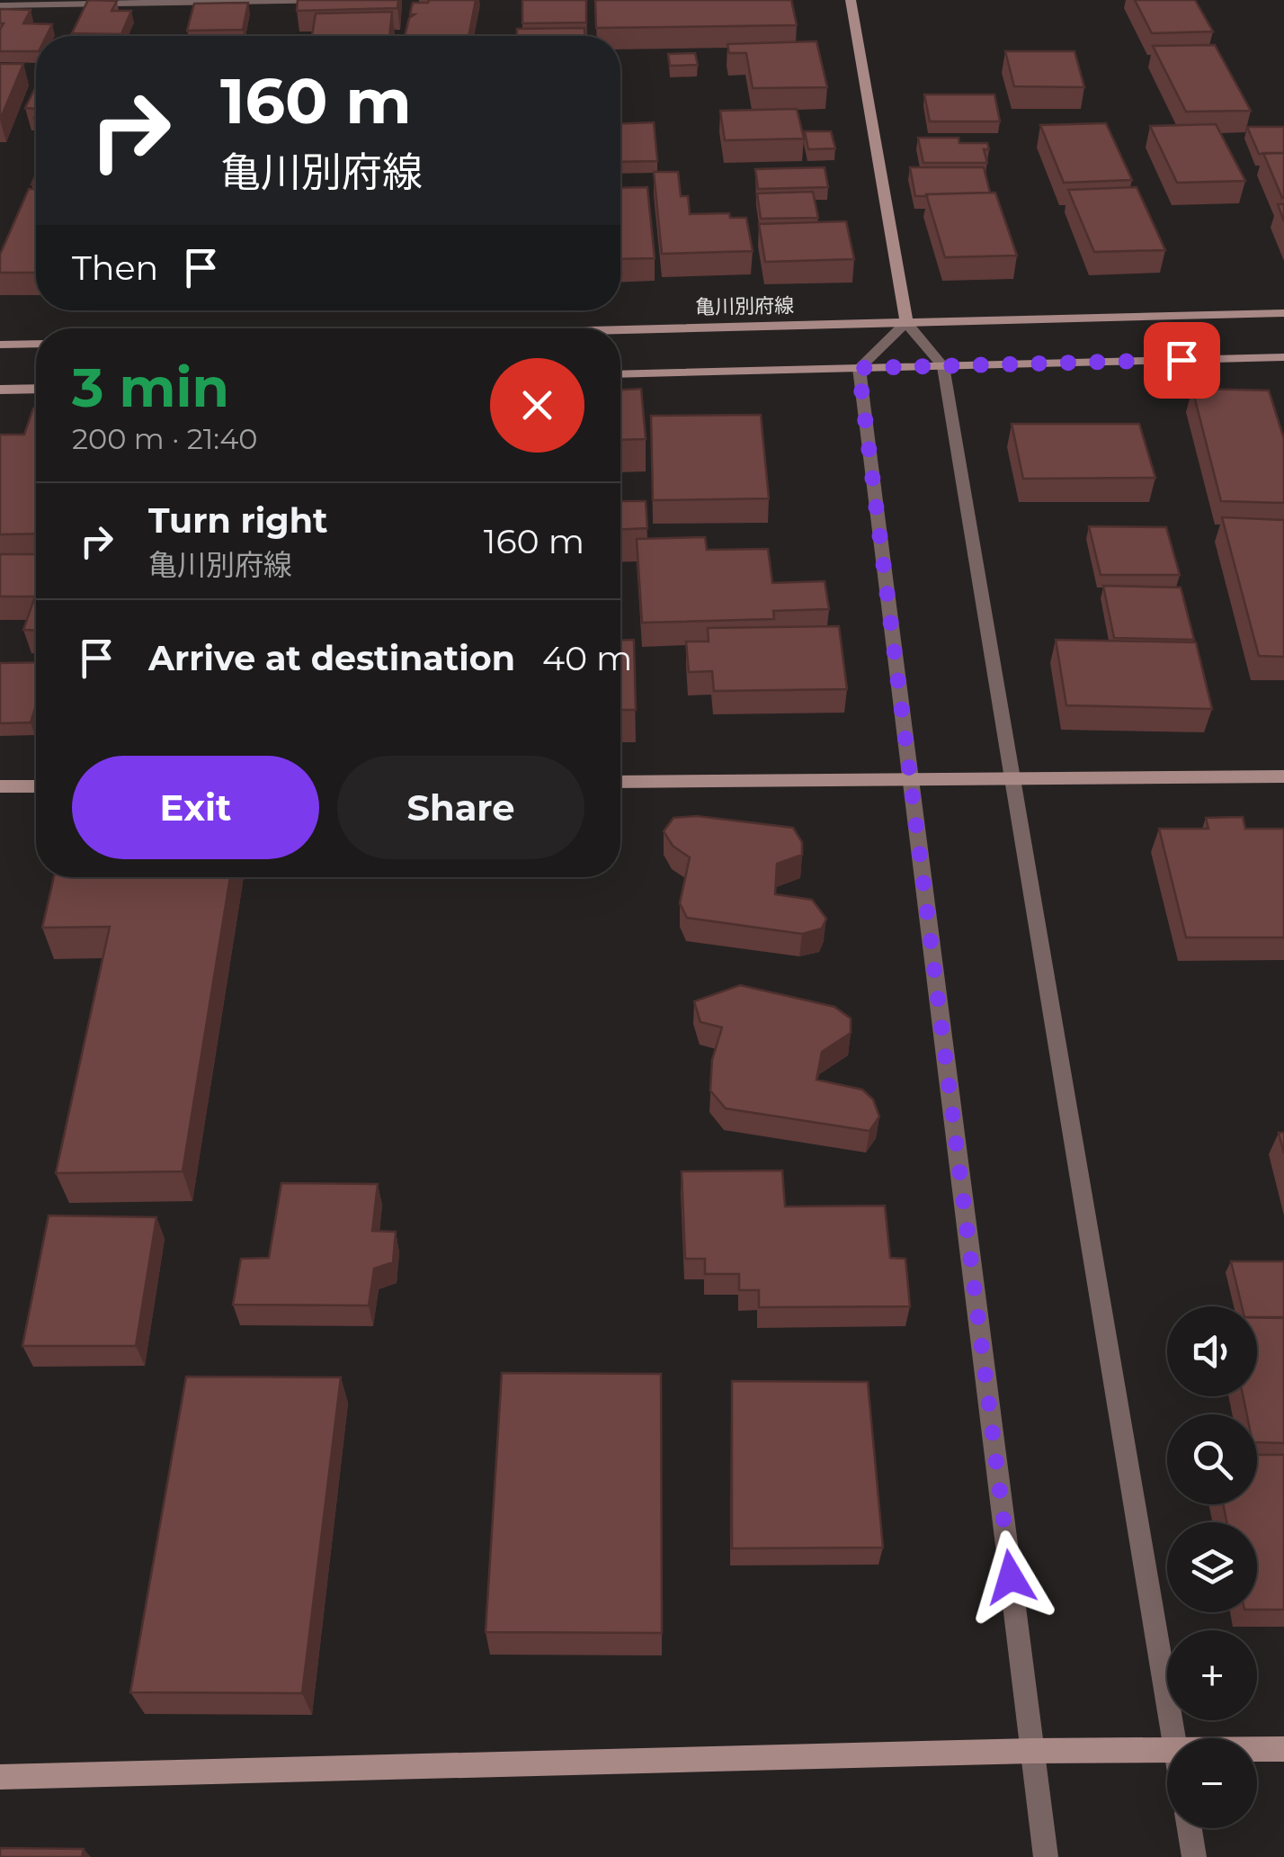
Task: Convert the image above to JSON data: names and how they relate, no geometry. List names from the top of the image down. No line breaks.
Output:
{"streets":{"street":["亀川別府線"]},"page":{"turn":["160 m","亀川別府線"],"then":"Then","heading":["3 min","200 m · 21:40"],"list":[{"name":"Turn right","note":"亀川別府線","value":"160 m"},{"name":"Arrive at destination","value":"40 m"}],"buttons":["Exit","Share"],"map_buttons":["+","−"]}}
